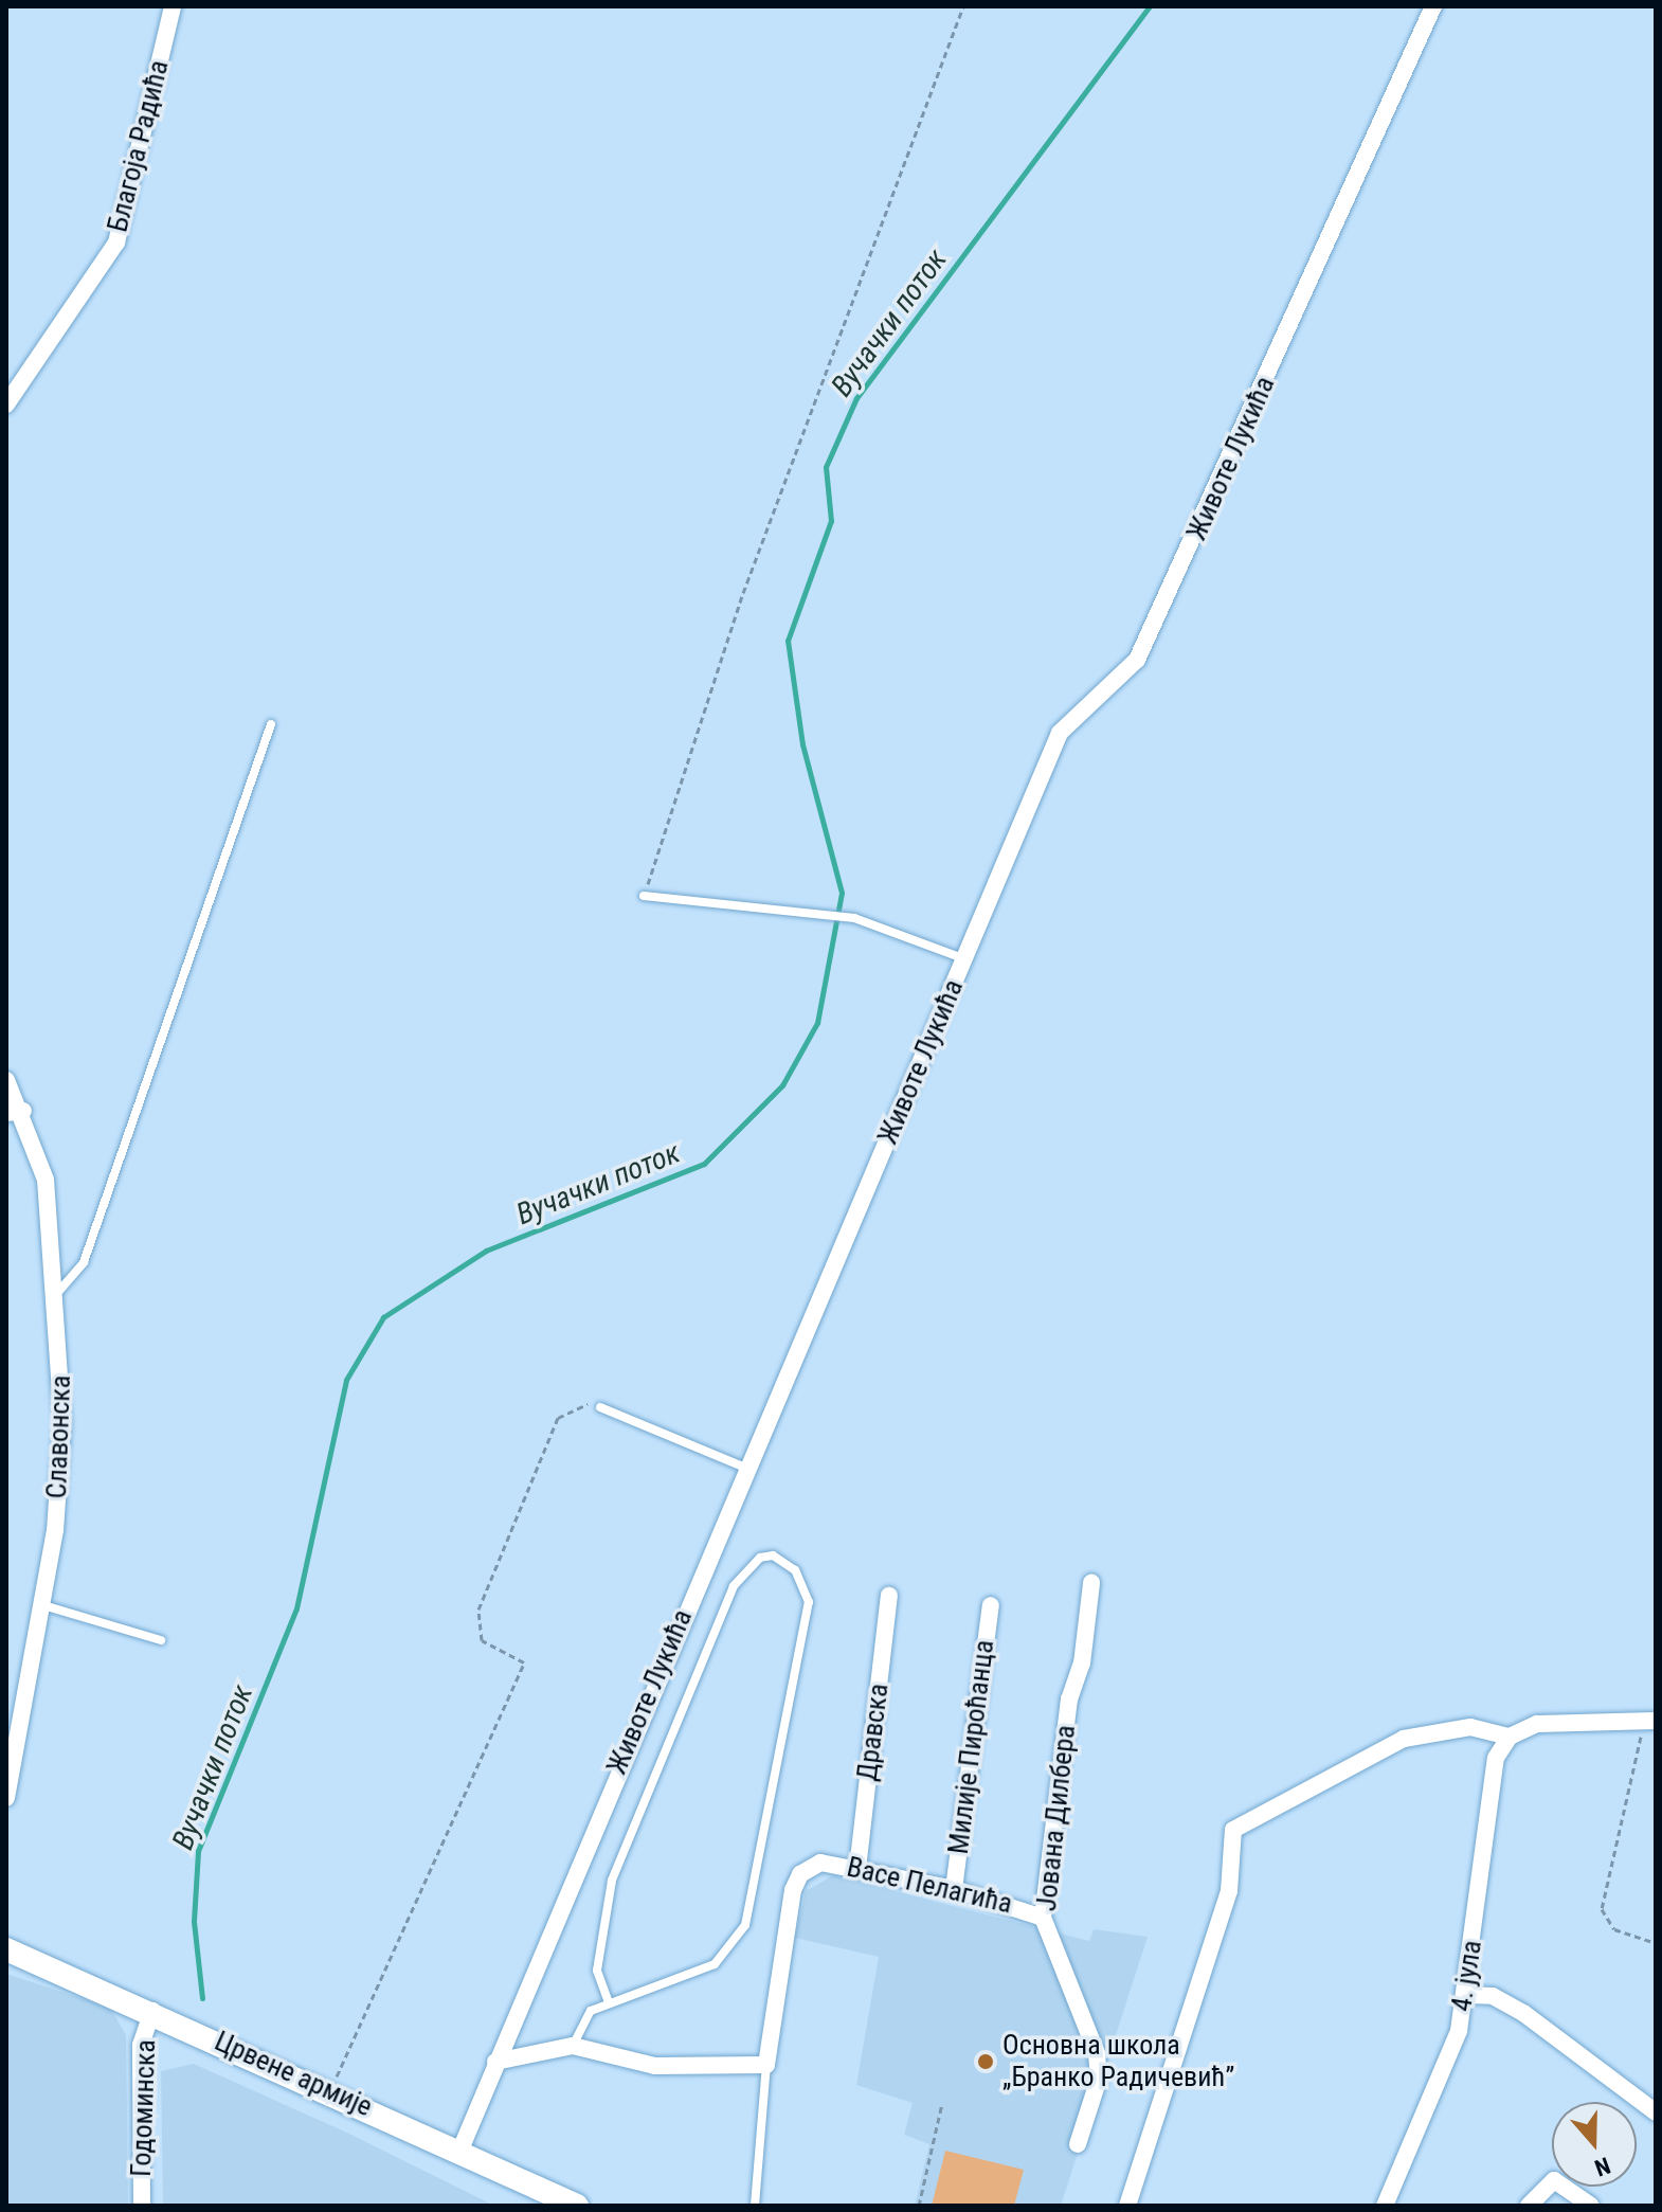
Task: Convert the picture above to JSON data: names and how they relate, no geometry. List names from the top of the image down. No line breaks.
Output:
{"streets":{"main road":["Црвене армије"],"street":["Благоја Радића","Животе Лукића","Славонска","Дравска","Милије Пироћанца","Јована Дилбера","Васе Пелагића","4. јула","Годоминска"]},"crossings":[["Животе Лукића","Црвене армије"],["Дравска","Васе Пелагића"],["Милије Пироћанца","Васе Пелагића"],["Јована Дилбера","Васе Пелагића"],["Црвене армије","Годоминска"]],"water":["Вучачки поток"],"places":["Основна школа „Бранко Радичевић”"],"north":"bottom"}
